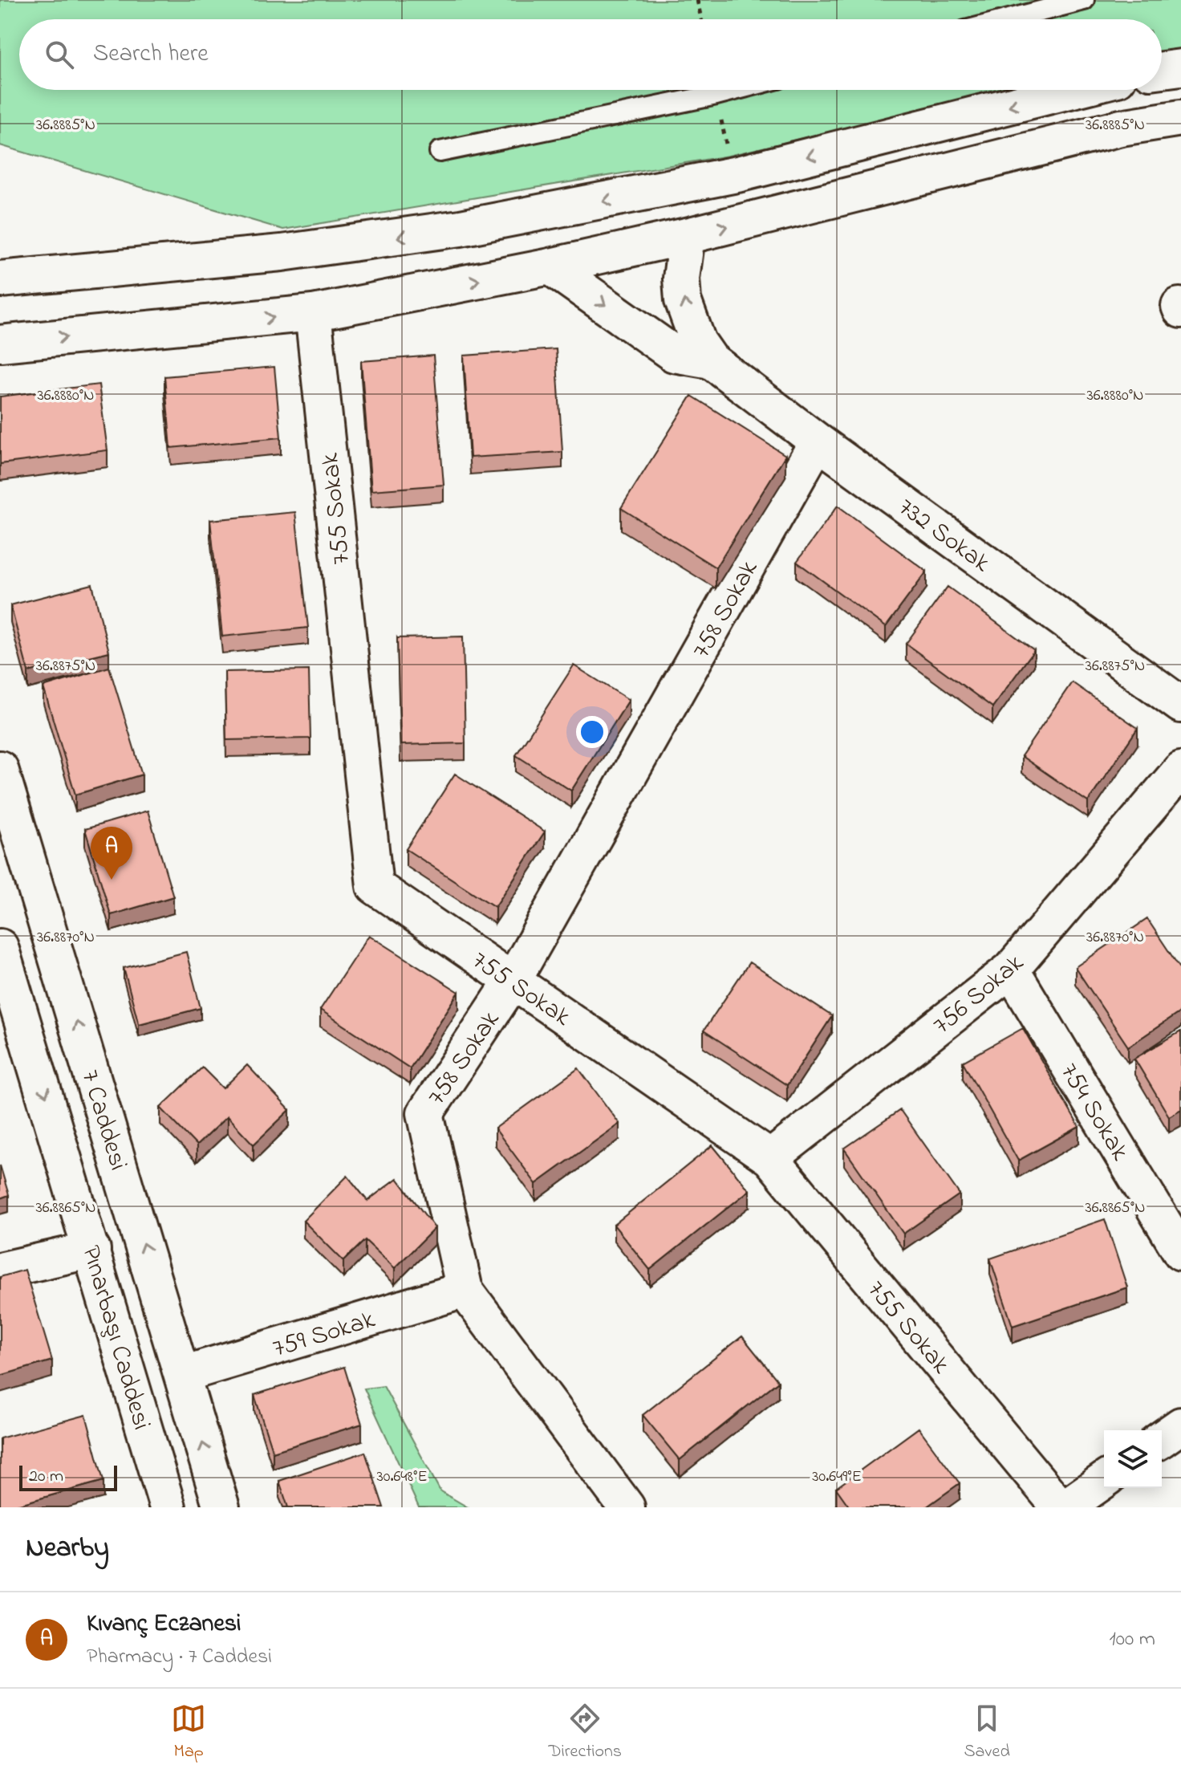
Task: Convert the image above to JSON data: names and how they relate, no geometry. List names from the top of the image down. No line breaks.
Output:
{"streets":{"street":["755 Sokak","732 Sokak","758 Sokak","756 Sokak","754 Sokak","7 Caddesi","759 Sokak","Pınarbaşı Caddesi"]},"crossings":[["755 Sokak","758 Sokak"],["755 Sokak","756 Sokak"],["732 Sokak","758 Sokak"],["758 Sokak","759 Sokak"],["756 Sokak","754 Sokak"],["7 Caddesi","759 Sokak"]],"one_way":["7 Caddesi","Pınarbaşı Caddesi"],"scale_bar":"20 m","page":{"search":"Search here","pins":"A","scale":"20 m","heading":"Nearby","list":[{"mark":"A","name":"Kıvanç Eczanesi","note":"Pharmacy · 7 Caddesi","value":"100 m"}],"nav":["Map","Directions","Saved"]},"coordinates":["36.8885°N","36.8880°N","36.8875°N","36.8870°N","36.8865°N","30.648°E","30.649°E"]}
